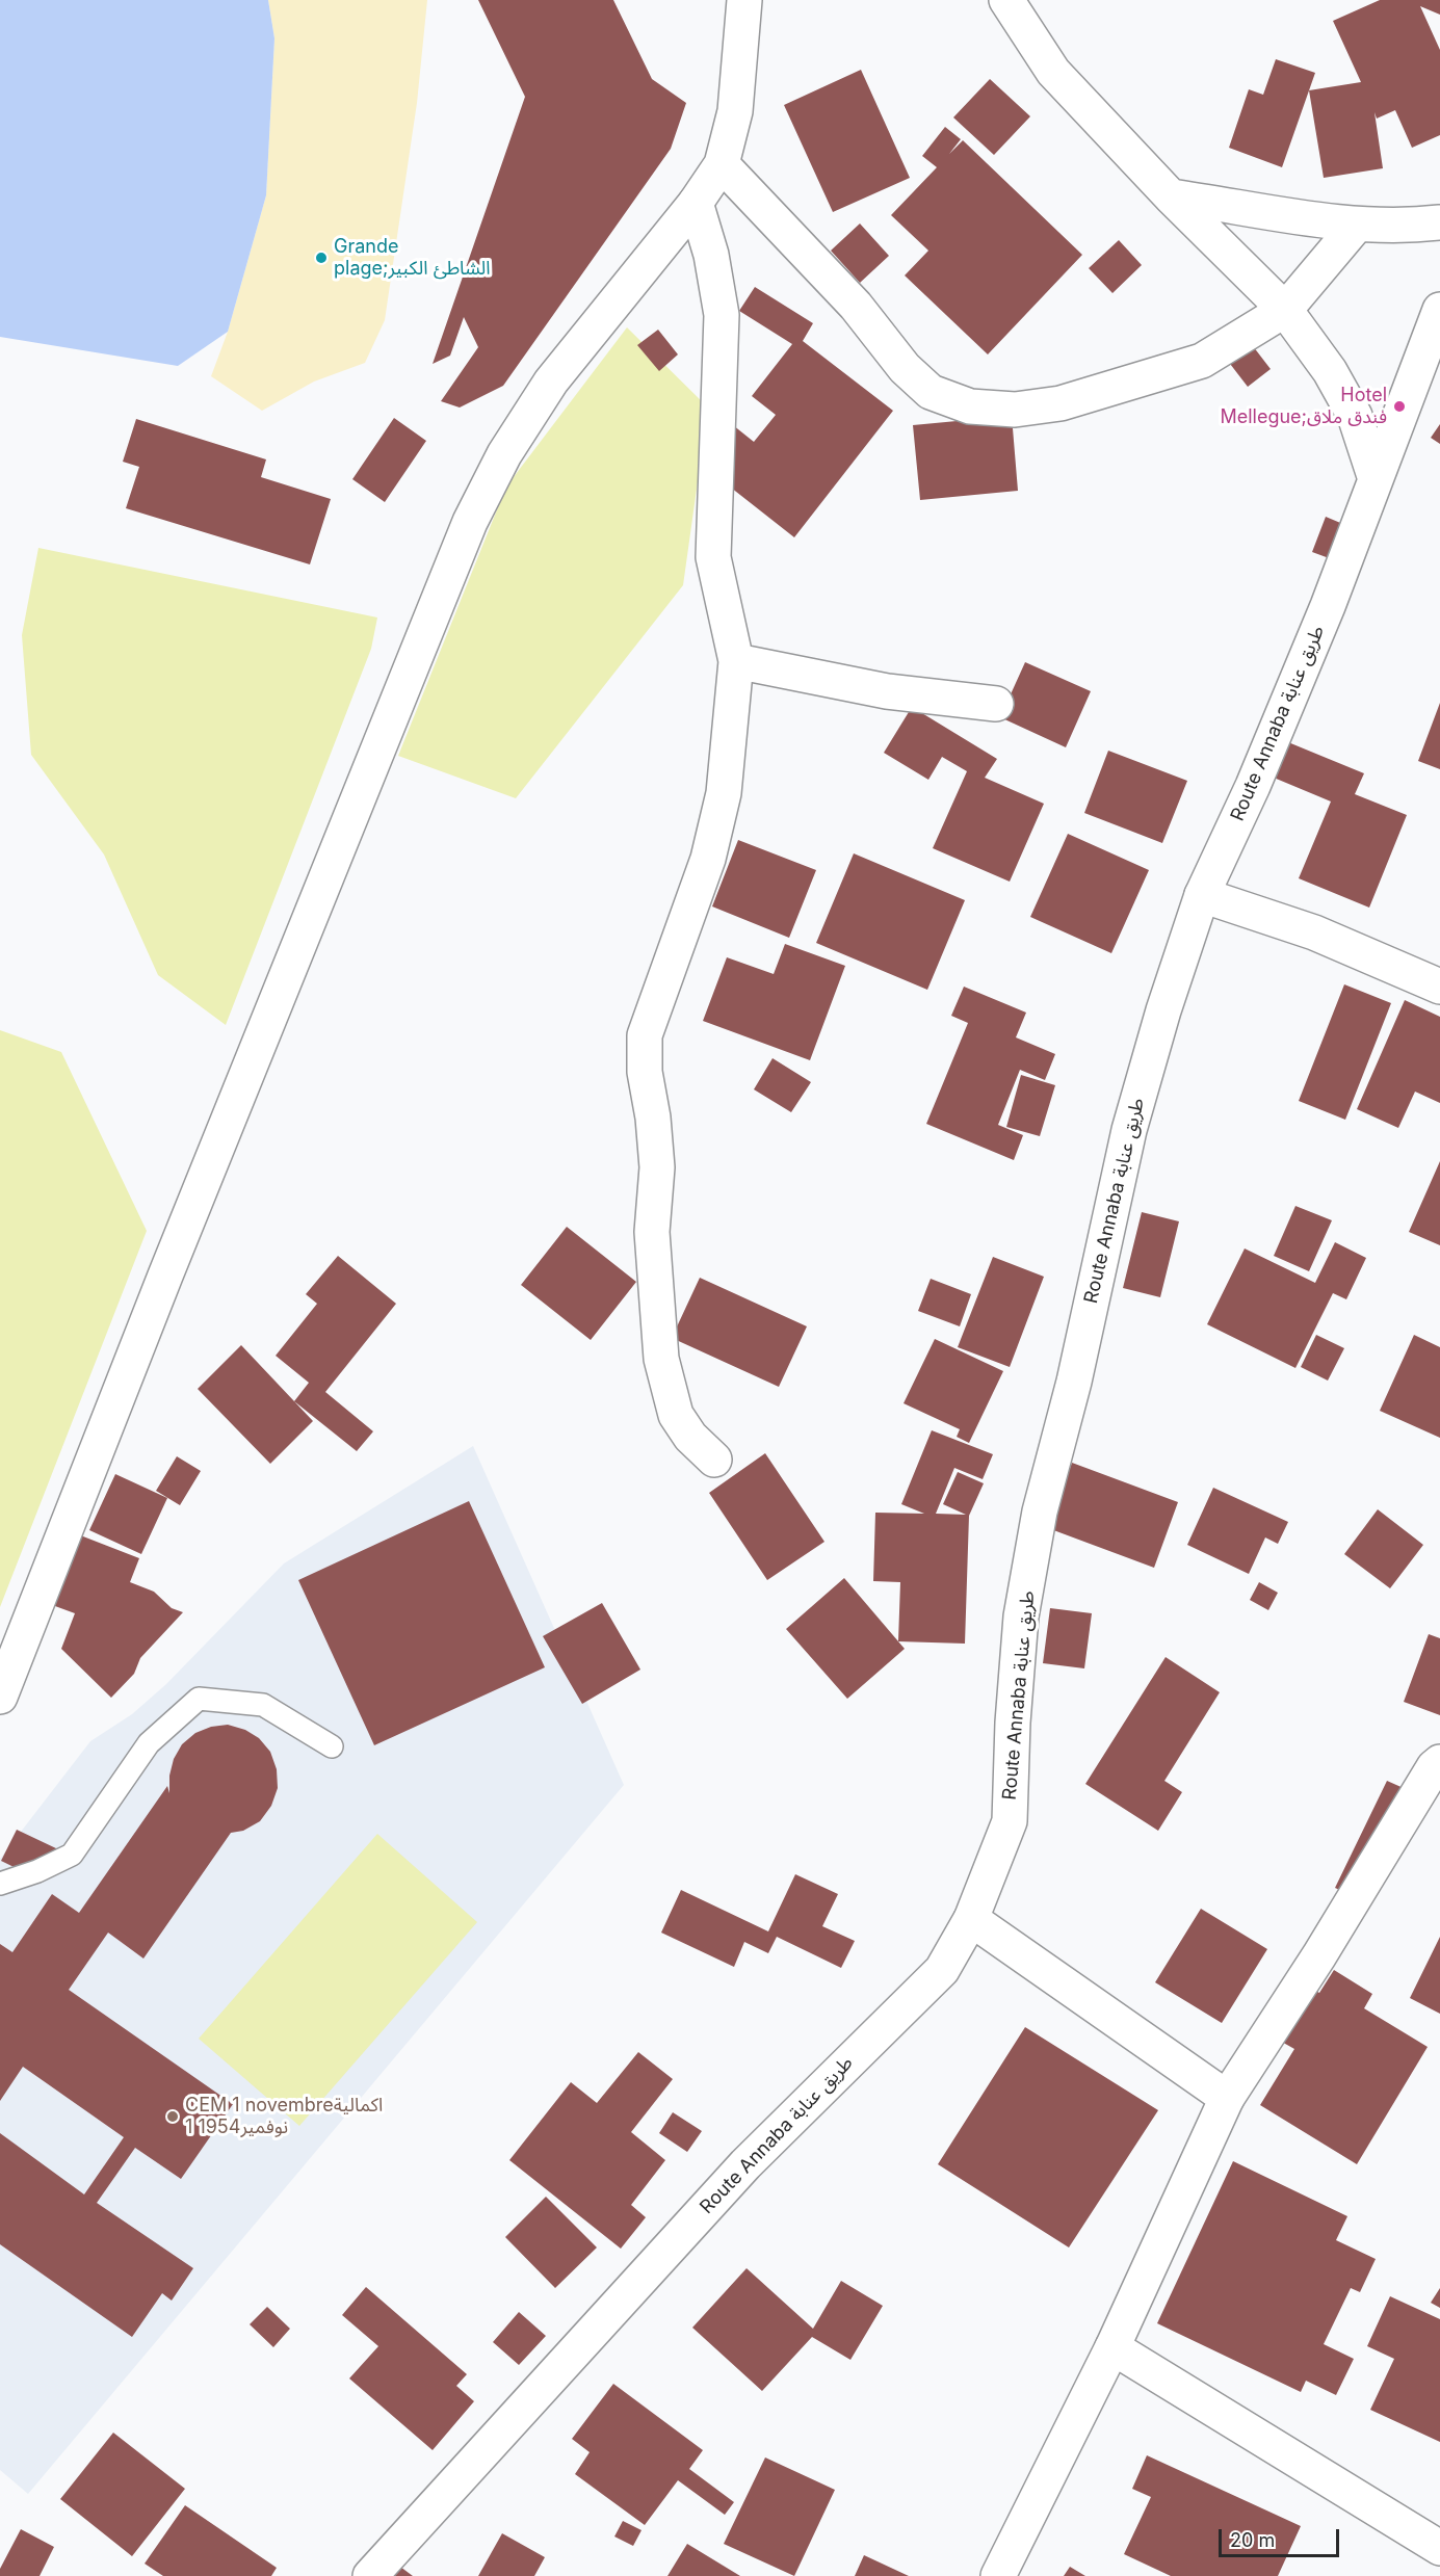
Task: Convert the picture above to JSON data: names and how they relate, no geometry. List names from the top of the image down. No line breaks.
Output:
{"streets":{"street":["Route Annaba طريق عنابة"]},"places":["Grande plage;الشاطئ الكبير","Hotel Mellegue;فندق ملاق","CEM 1 novembreاكمالية 1 نوفمير1954"],"scale_bar":"20 m"}
